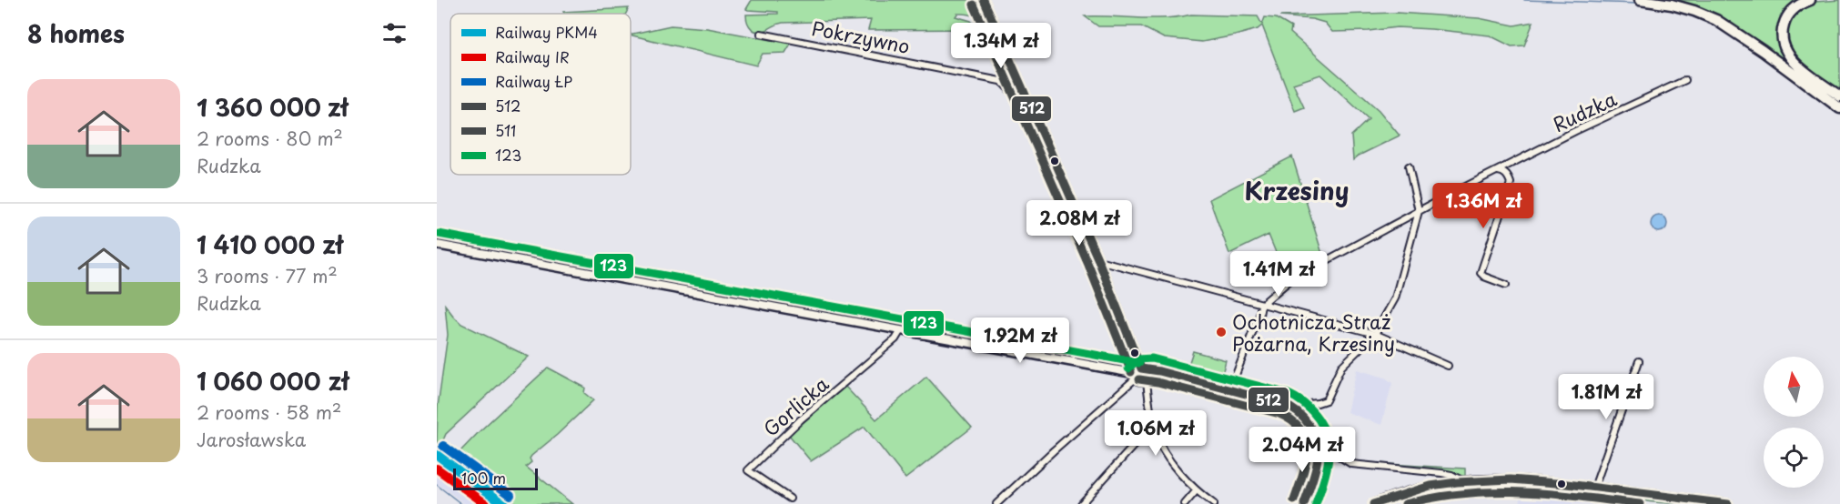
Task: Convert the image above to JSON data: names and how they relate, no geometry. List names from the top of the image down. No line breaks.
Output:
{"streets":{"street":["Pokrzywno","Rudzka","Gorlicka"]},"districts":["Krzesiny"],"places":["Ochotnicza Straż Pożarna, Krzesiny"],"lines":["transit line 512","transit line 511","transit line 123","rail line ŁP","rail line PKM4","rail line IR"],"legend":["Railway PKM4","Railway IR","Railway ŁP","512","511","123"],"scale_bar":"100 m","north":"top","page":{"heading":"8 homes","price":["1.34M zł","1.36M zł","2.08M zł","1.41M zł","1.92M zł","1.81M zł","1.06M zł","2.04M zł"],"list":[{"name":"1 360 000 zł","note":"2 rooms · 80 m² · Rudzka"},{"name":"1 410 000 zł","note":"3 rooms · 77 m² · Rudzka"},{"name":"1 060 000 zł","note":"2 rooms · 58 m² · Jarosławska"}],"scale":"100 m"}}
